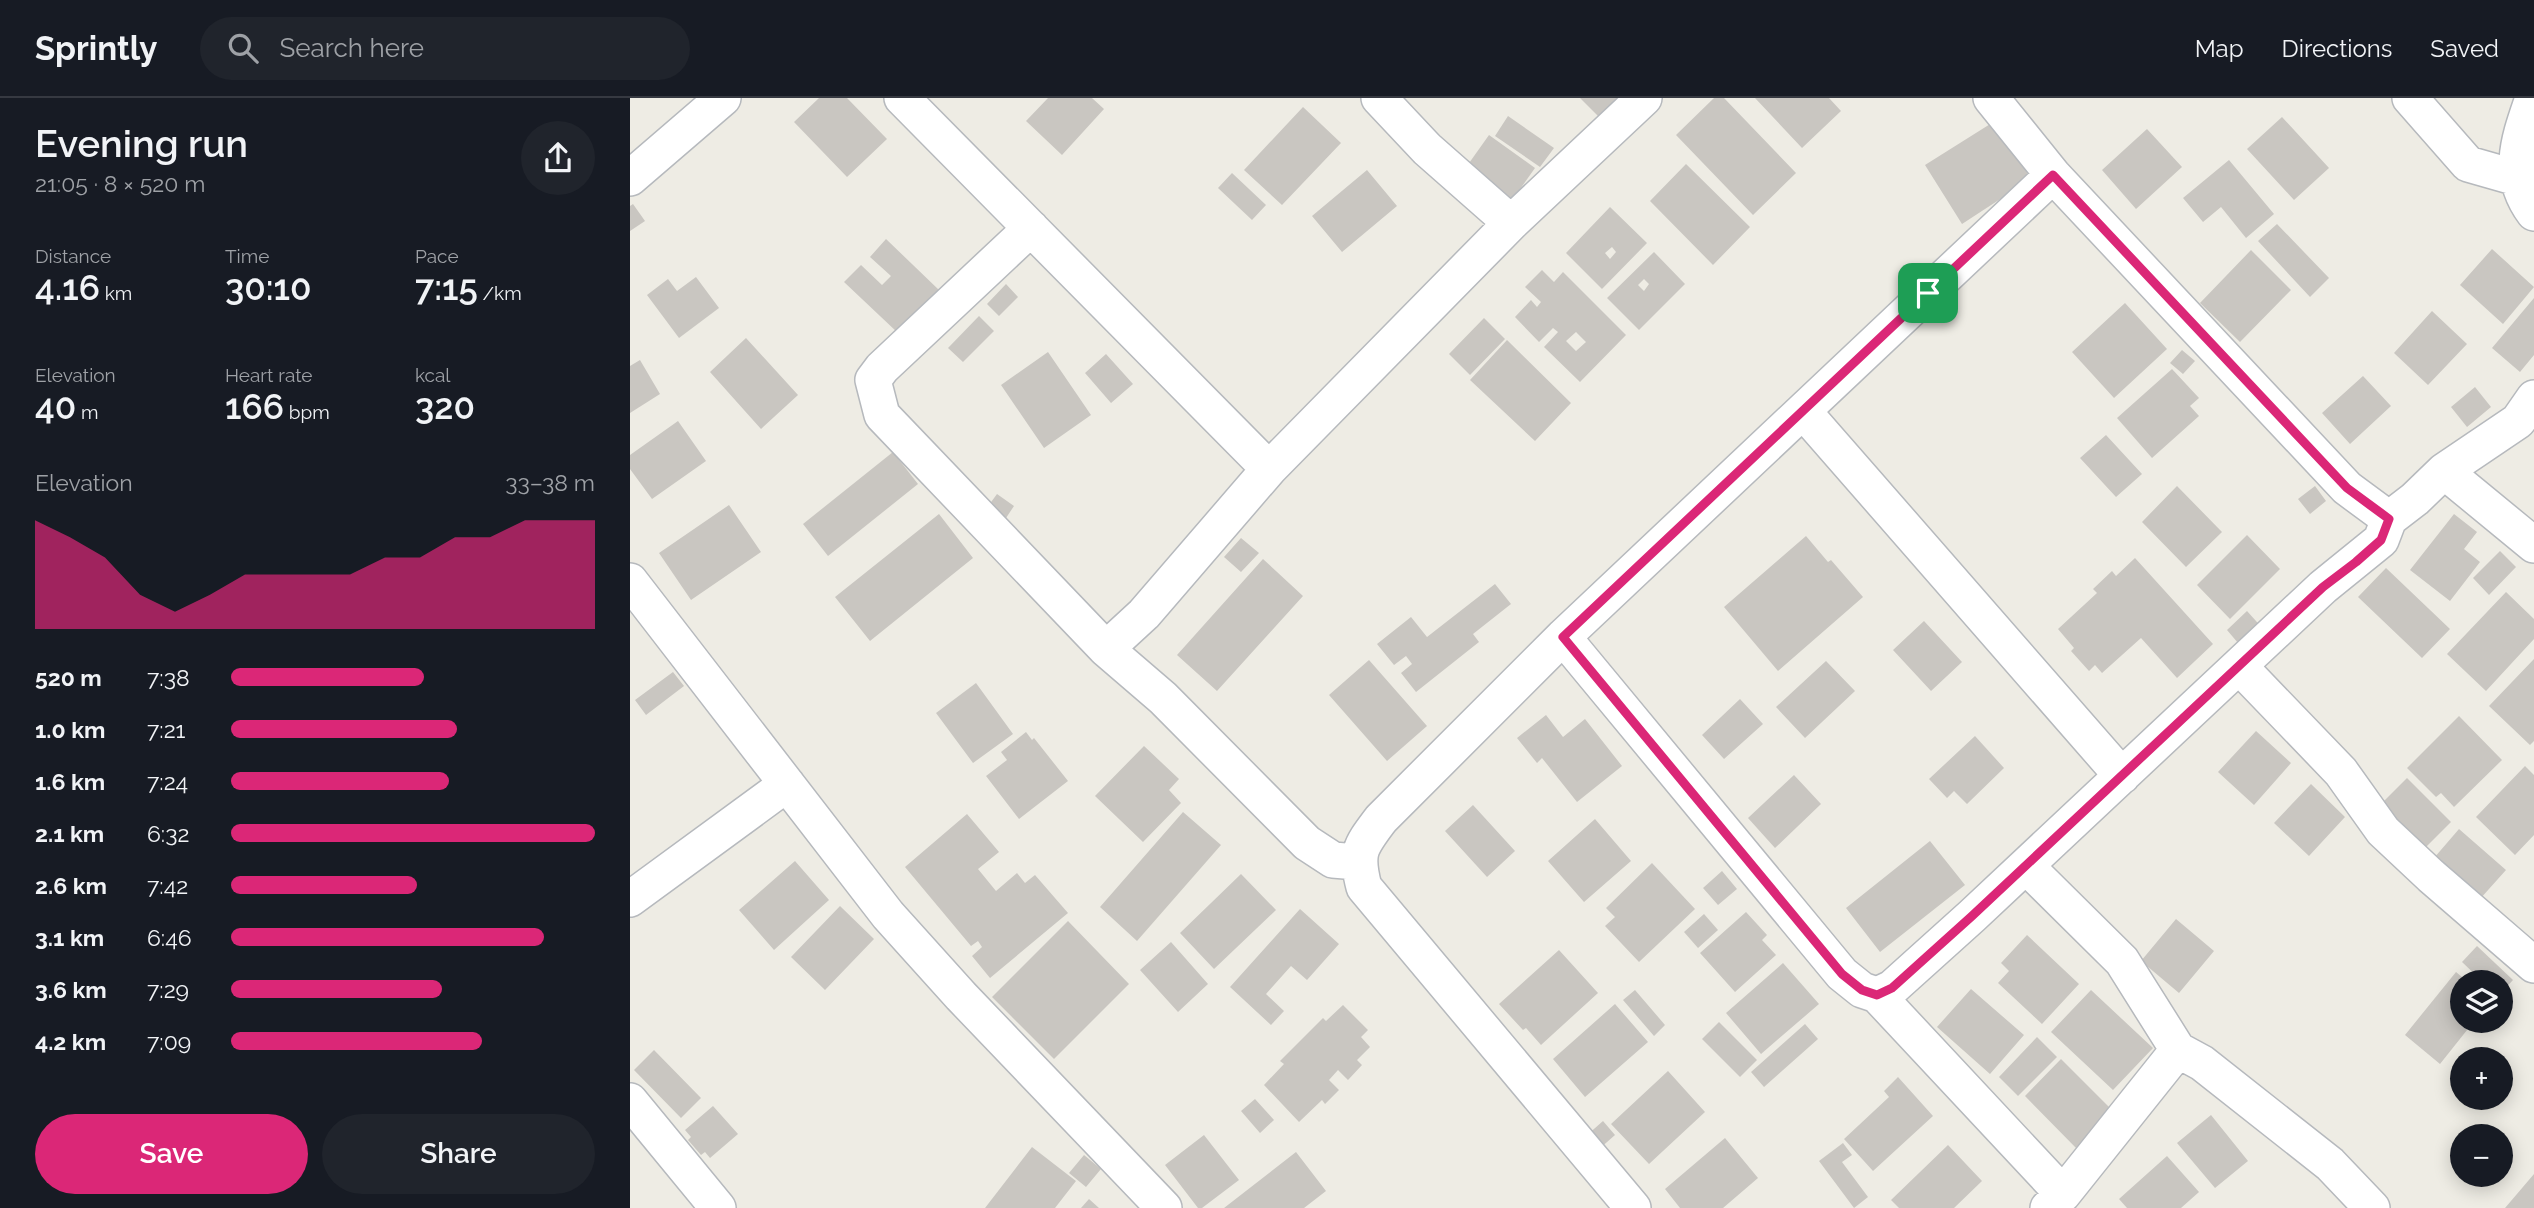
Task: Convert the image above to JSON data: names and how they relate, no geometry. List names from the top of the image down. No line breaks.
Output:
{"page":{"header":"Sprintly","search":"Search here","nav":["Map","Directions","Saved"],"heading":["Evening run","21:05 · 8 × 520 m"],"stats":[["Distance","4.16 km"],["Time","30:10"],["Pace","7:15 /km"],["Elevation","40 m"],["Heart rate","166 bpm"],["kcal","320"]],"chart":["Elevation","33–38 m"],"list":[{"name":"520 m","note":"7:38"},{"name":"1.0 km","note":"7:21"},{"name":"1.6 km","note":"7:24"},{"name":"2.1 km","note":"6:32"},{"name":"2.6 km","note":"7:42"},{"name":"3.1 km","note":"6:46"},{"name":"3.6 km","note":"7:29"},{"name":"4.2 km","note":"7:09"}],"map_buttons":["+","−"],"buttons":["Save","Share"]}}
